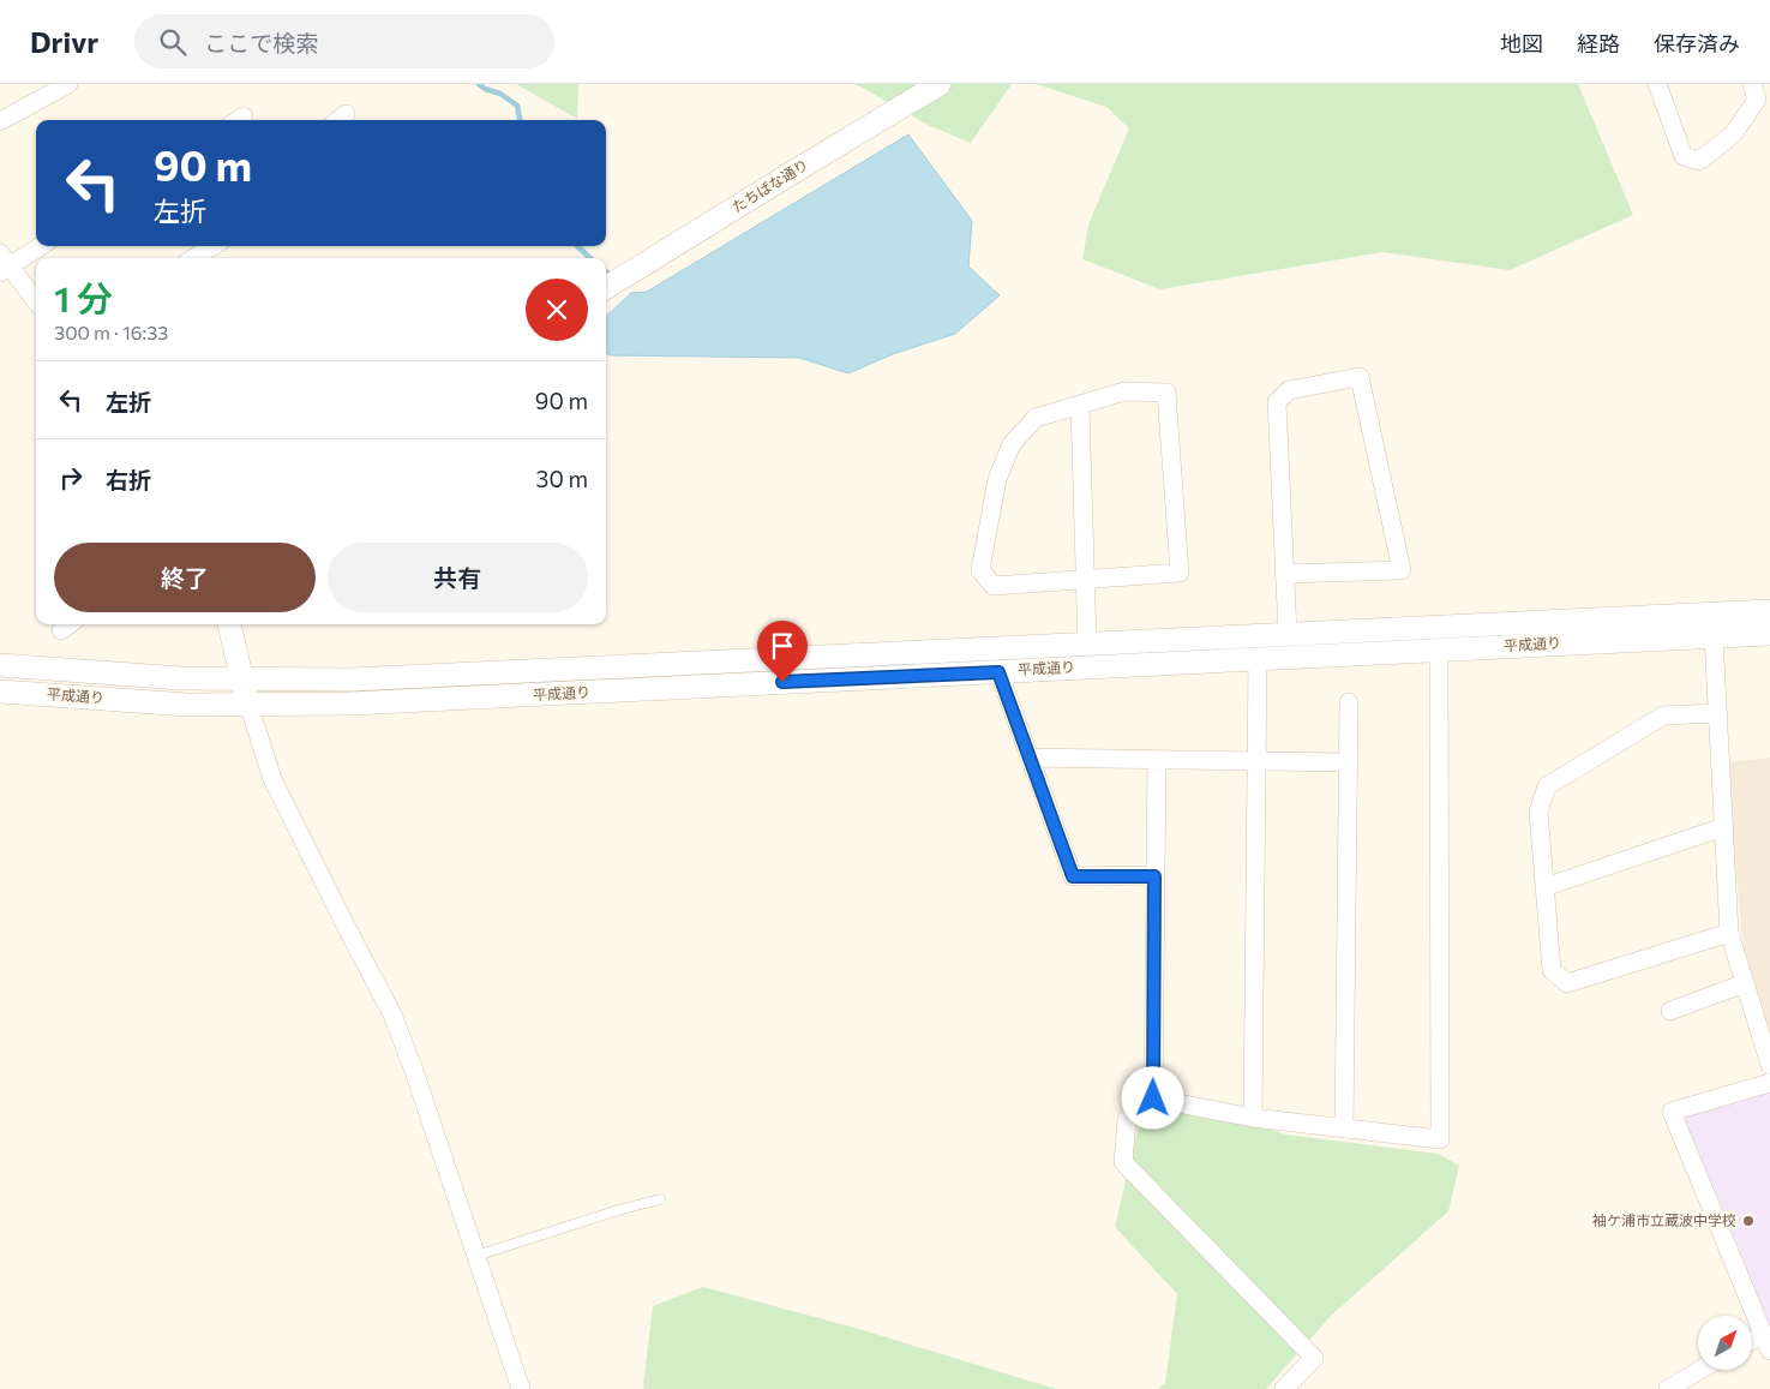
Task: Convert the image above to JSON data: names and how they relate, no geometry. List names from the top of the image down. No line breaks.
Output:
{"streets":{"street":["たちばな通り","平成通り"]},"places":["袖ケ浦市立蔵波中学校"],"north":"top right","page":{"header":"Drivr","search":"ここで検索","nav":["地図","経路","保存済み"],"turn":["90 m","左折"],"heading":["1 分","300 m · 16:33"],"list":[{"name":"左折","value":"90 m"},{"name":"右折","value":"30 m"}],"buttons":["終了","共有"]}}
